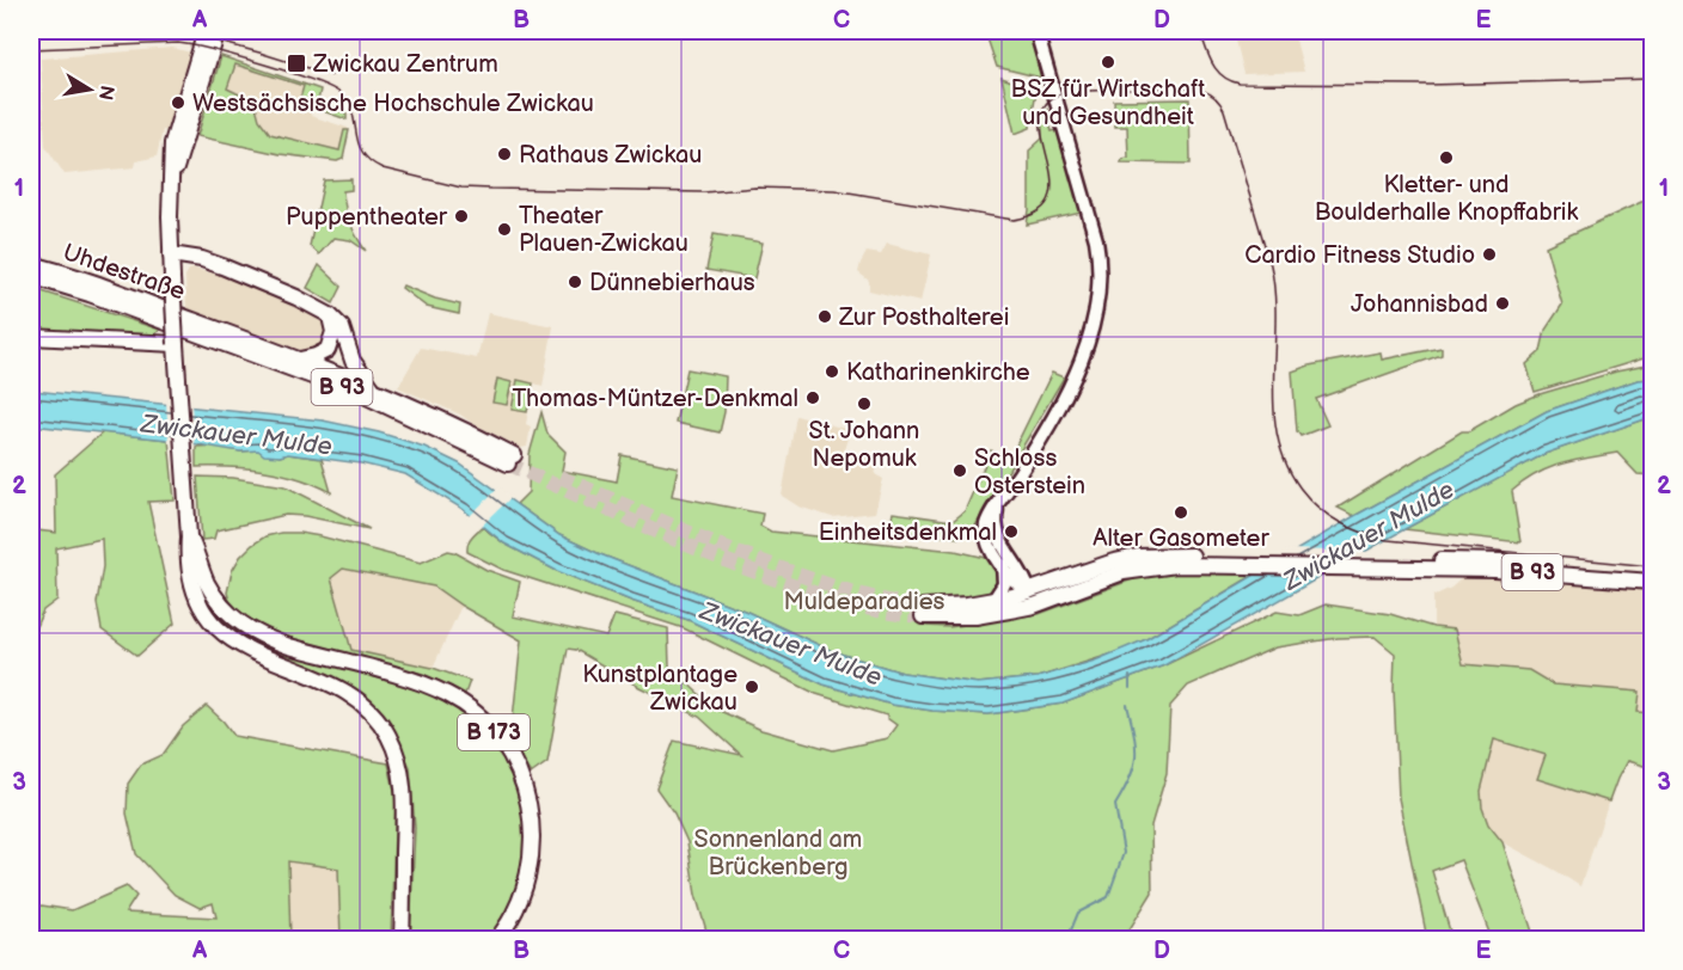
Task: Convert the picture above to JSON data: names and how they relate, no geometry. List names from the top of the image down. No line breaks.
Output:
{"streets":{"main road":["Uhdestraße","B 93","B 173"]},"crossings":[["Uhdestraße","B 93"]],"water":["Zwickauer Mulde"],"parks":["Muldeparadies","Sonnenland am Brückenberg"],"places":{"other":["BSZ für Wirtschaft und Gesundheit","Westsächsische Hochschule Zwickau","Rathaus Zwickau","Kletter- und Boulderhalle Knopffabrik","Puppentheater","Theater Plauen-Zwickau","Cardio Fitness Studio","Dünnebierhaus","Johannisbad","Zur Posthalterei","Katharinenkirche","Thomas-Müntzer-Denkmal","St. Johann Nepomuk","Schloss Osterstein","Alter Gasometer","Einheitsdenkmal","Kunstplantage Zwickau"],"transit":["Zwickau Zentrum"]},"north":"right","grid":{"columns":["A","B","C","D","E"],"rows":["1","2","3"]}}
